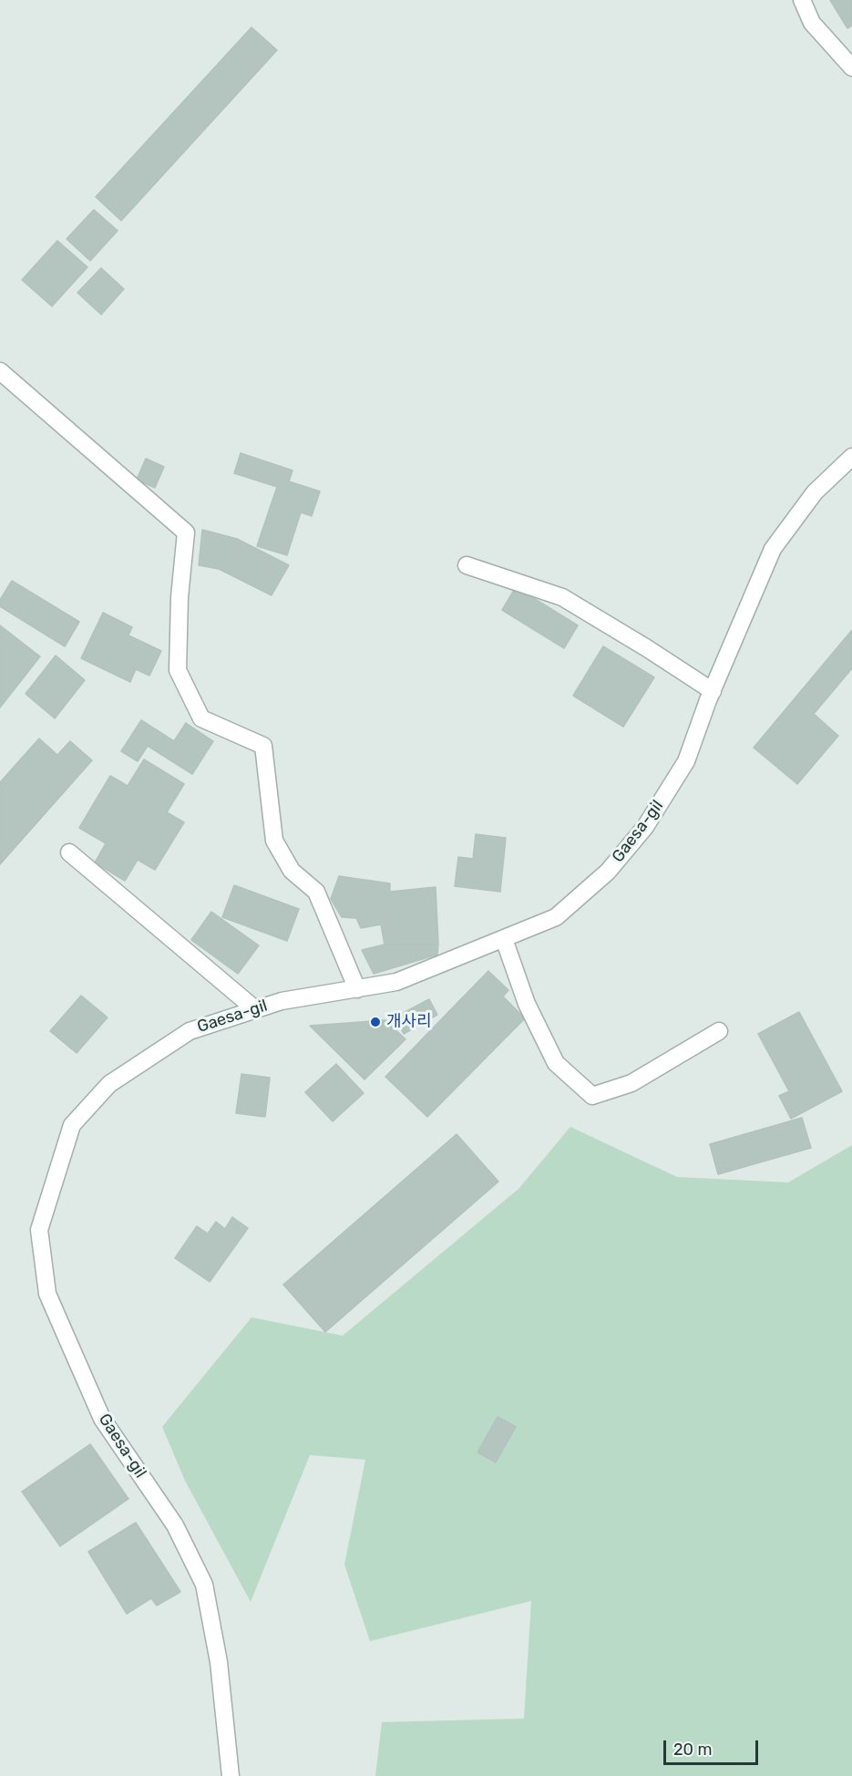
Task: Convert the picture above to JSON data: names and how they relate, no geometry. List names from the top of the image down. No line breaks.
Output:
{"streets":{"street":["Gaesa-gil"]},"places":["개사리"],"scale_bar":"20 m"}
